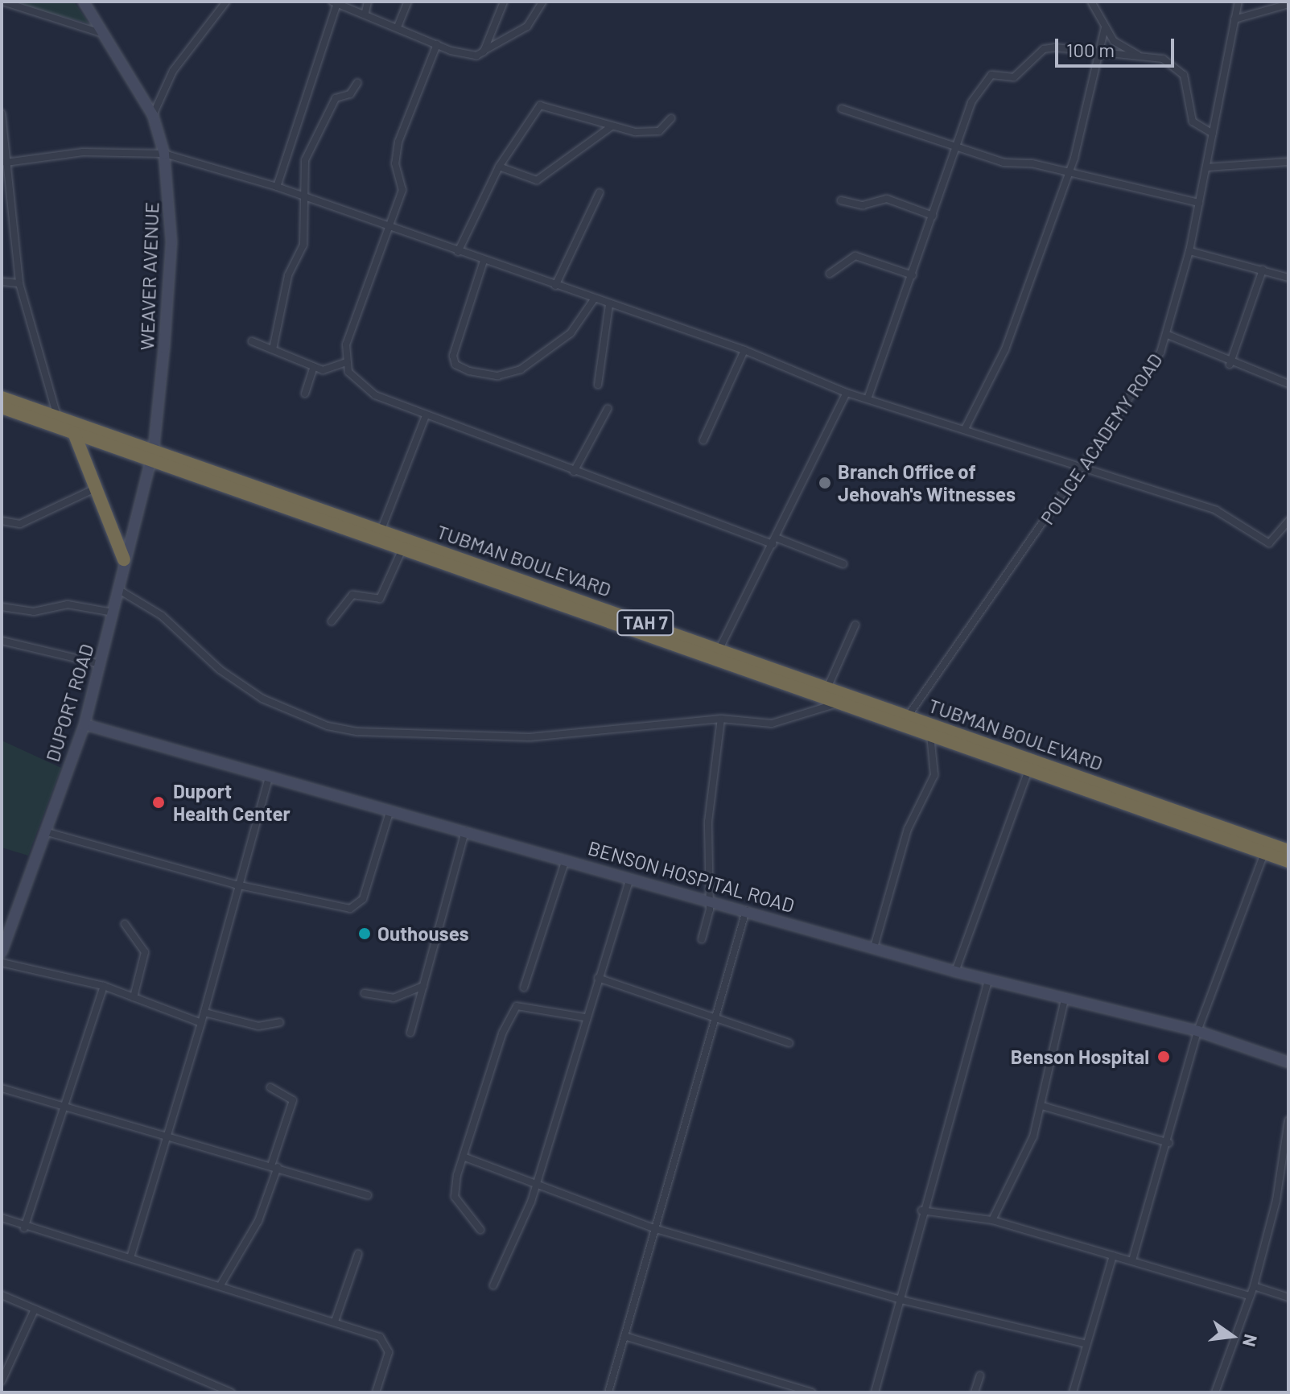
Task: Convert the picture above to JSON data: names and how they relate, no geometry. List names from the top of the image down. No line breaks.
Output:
{"streets":{"highway":["TUBMAN BOULEVARD","TAH 7"],"street":["WEAVER AVENUE","POLICE ACADEMY ROAD","DUPORT ROAD","BENSON HOSPITAL ROAD"]},"crossings":[["WEAVER AVENUE","TUBMAN BOULEVARD"],["WEAVER AVENUE","DUPORT ROAD"],["POLICE ACADEMY ROAD","TUBMAN BOULEVARD"],["TUBMAN BOULEVARD","DUPORT ROAD"],["DUPORT ROAD","BENSON HOSPITAL ROAD"]],"places":["Branch Office of Jehovah's Witnesses","Duport Health Center","Outhouses","Benson Hospital"],"scale_bar":"100 m","north":"right"}
